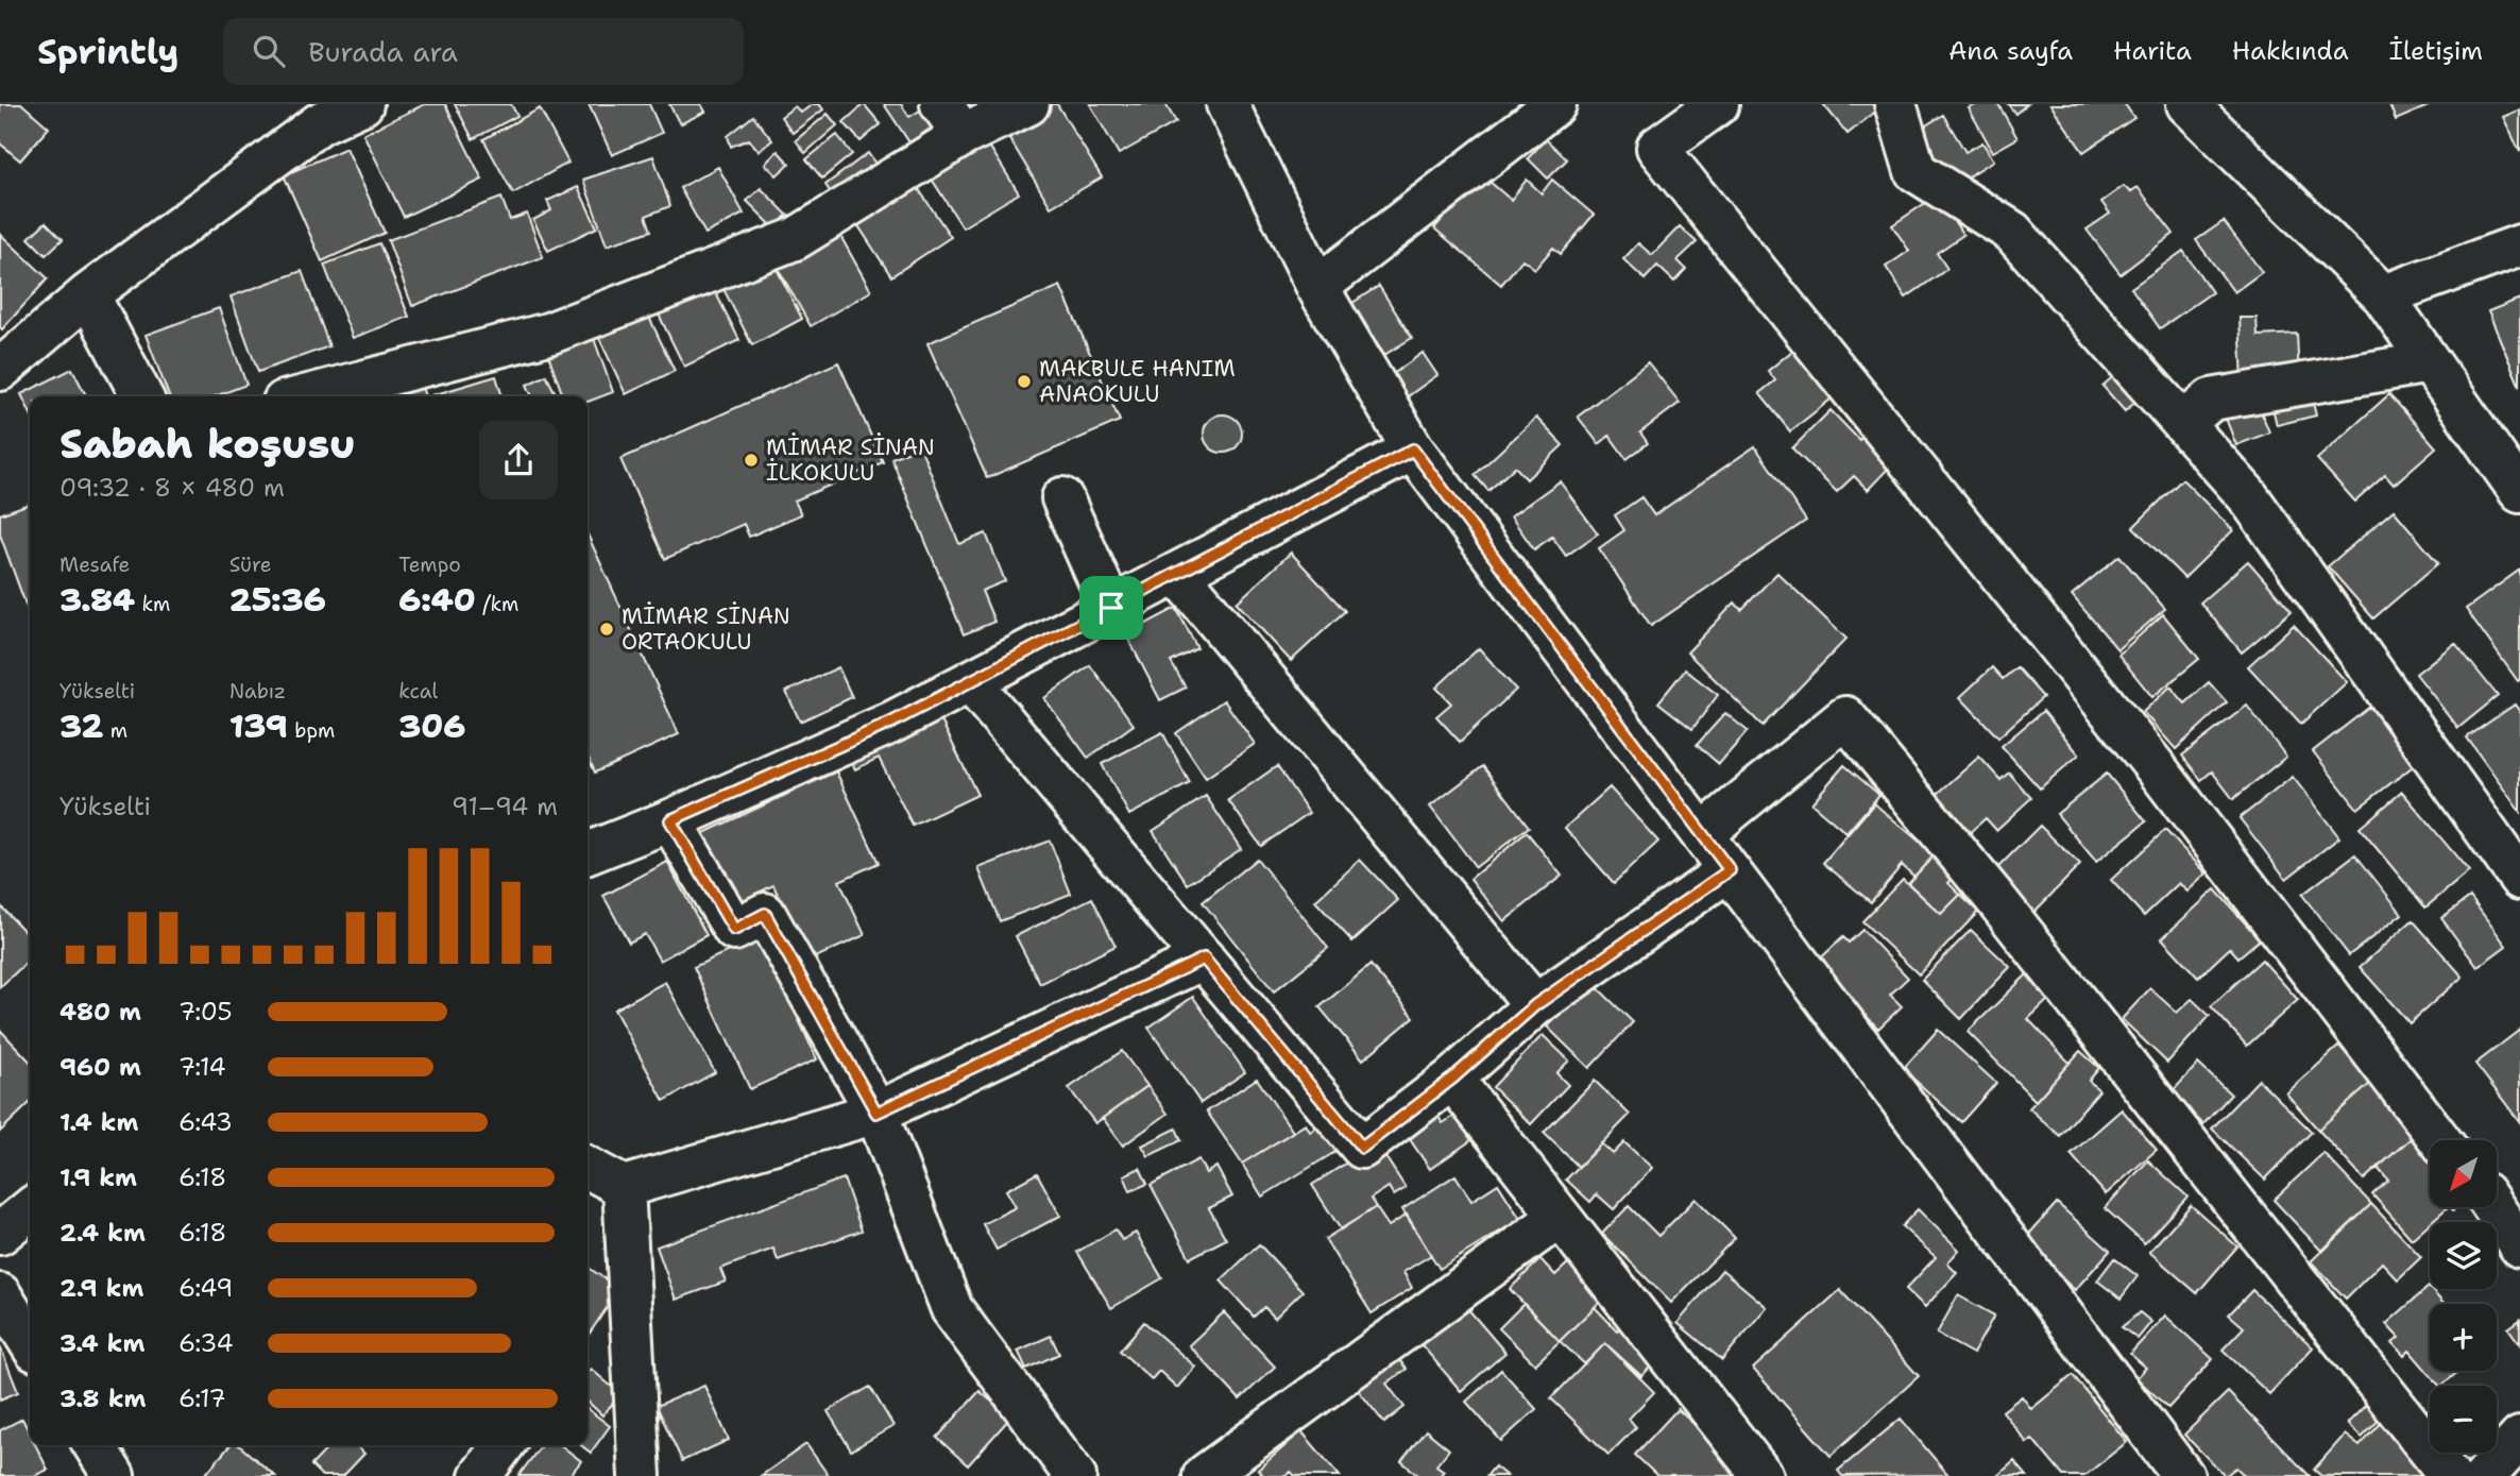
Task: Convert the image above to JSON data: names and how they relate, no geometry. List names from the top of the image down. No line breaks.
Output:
{"places":["MAKBULE HANIM ANAOKULU","MİMAR SİNAN İLKOKULU","MİMAR SİNAN ORTAOKULU"],"north":"bottom left","page":{"header":"Sprintly","search":"Burada ara","nav":["Ana sayfa","Harita","Hakkında","İletişim"],"heading":["Sabah koşusu","09:32 · 8 × 480 m"],"stats":[["Mesafe","3.84 km"],["Süre","25:36"],["Tempo","6:40 /km"],["Yükselti","32 m"],["Nabız","139 bpm"],["kcal","306"]],"chart":["Yükselti","91–94 m"],"list":[{"name":"480 m","note":"7:05"},{"name":"960 m","note":"7:14"},{"name":"1.4 km","note":"6:43"},{"name":"1.9 km","note":"6:18"},{"name":"2.4 km","note":"6:18"},{"name":"2.9 km","note":"6:49"},{"name":"3.4 km","note":"6:34"},{"name":"3.8 km","note":"6:17"}],"map_buttons":["+","−"]}}
